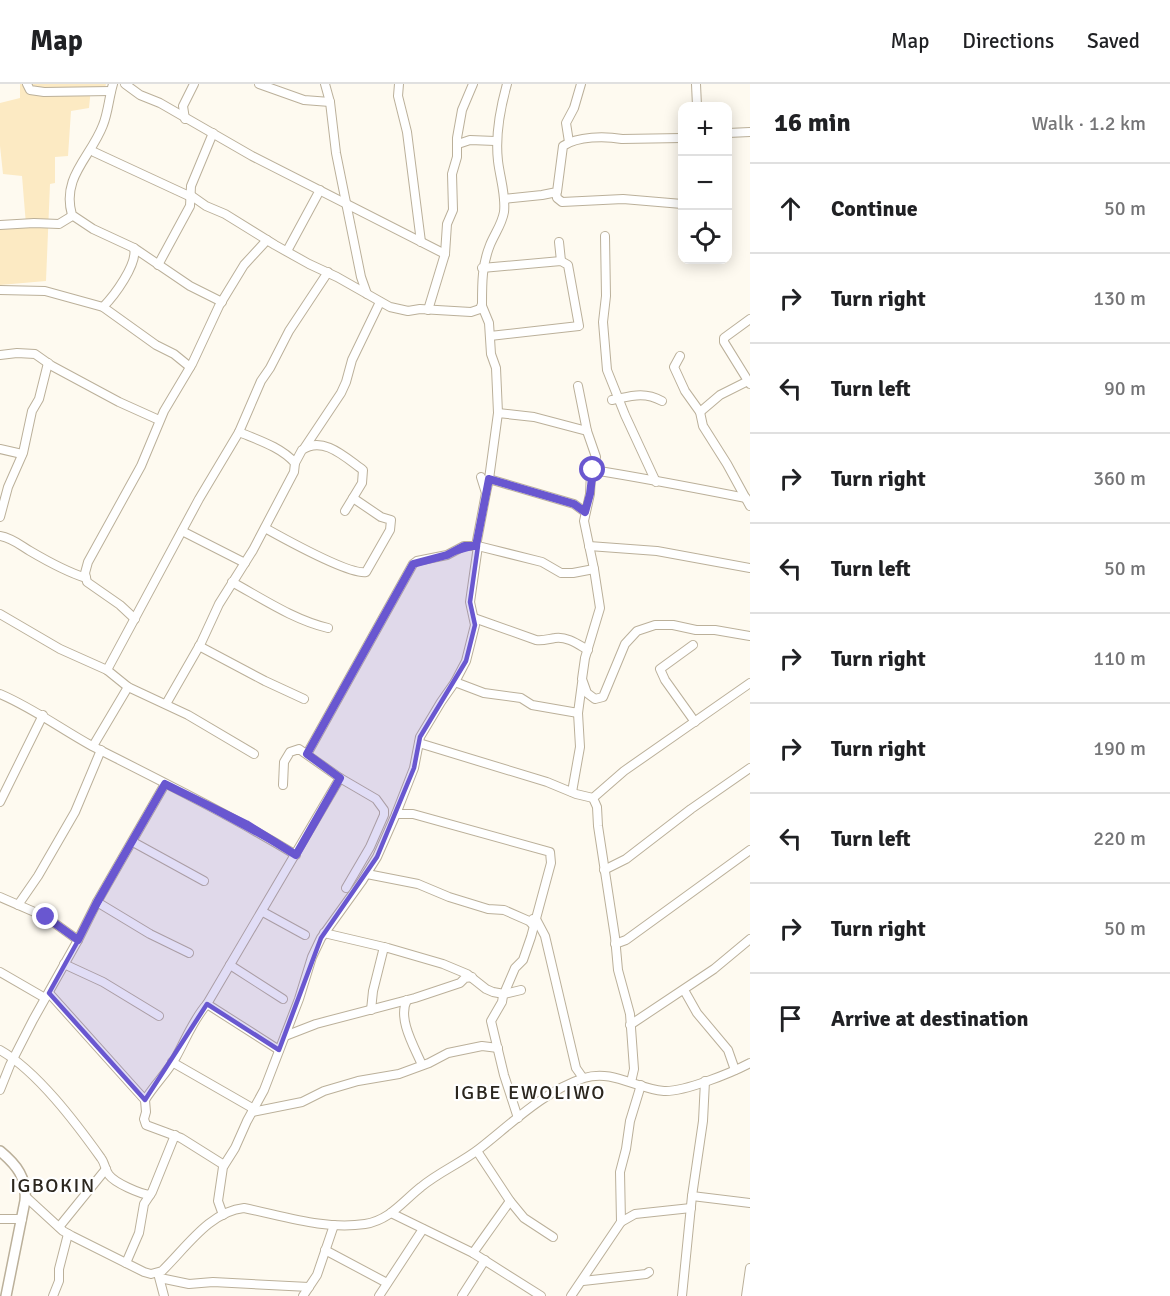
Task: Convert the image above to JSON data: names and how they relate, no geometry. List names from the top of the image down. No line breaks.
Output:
{"districts":["IGBE EWOLIWO","IGBOKIN"],"page":{"header":"Map","nav":["Map","Directions","Saved"],"heading":["16 min","Walk · 1.2 km"],"map_buttons":["+","−"],"list":[["Continue","50 m"],["Turn right","130 m"],["Turn left","90 m"],["Turn right","360 m"],["Turn left","50 m"],["Turn right","110 m"],["Turn right","190 m"],["Turn left","220 m"],["Turn right","50 m"],"Arrive at destination"]}}
